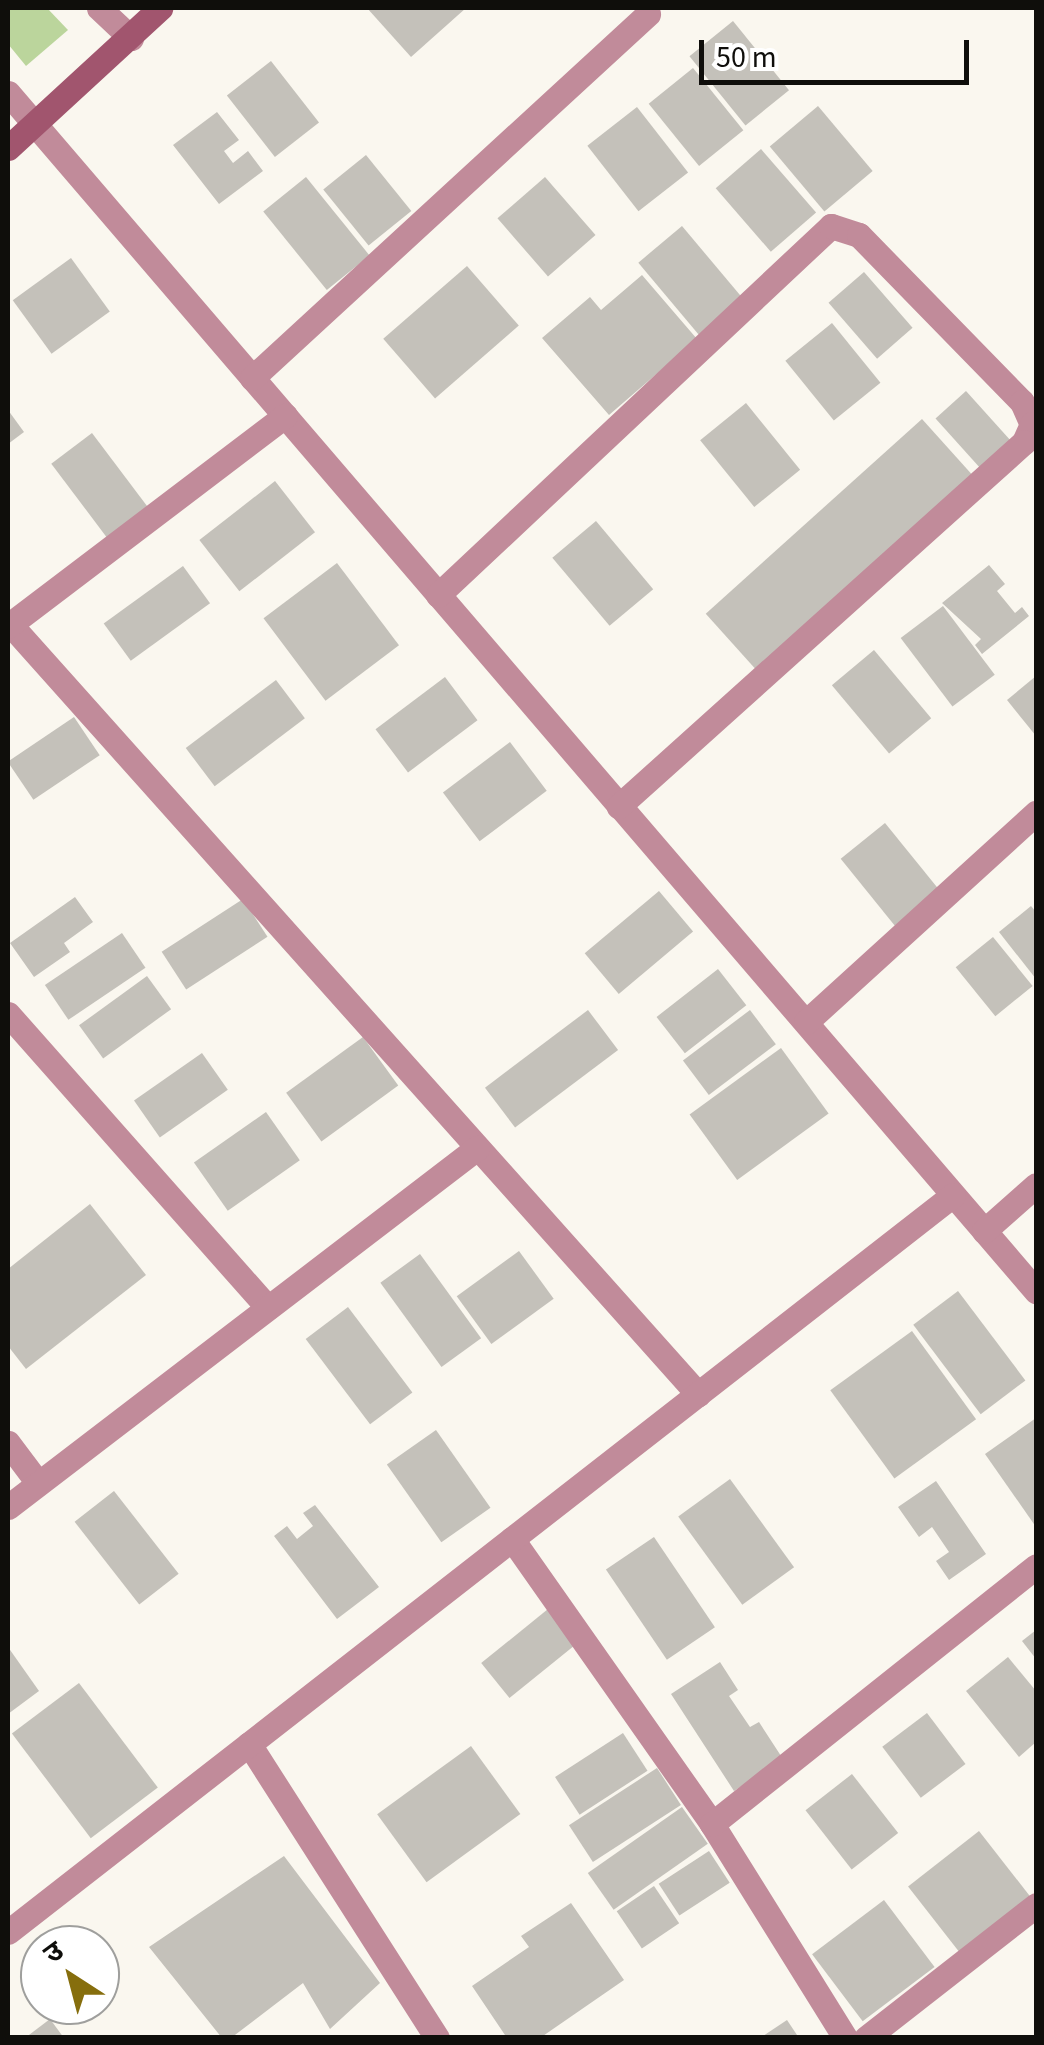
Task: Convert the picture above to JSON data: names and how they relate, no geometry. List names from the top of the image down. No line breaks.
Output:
{"scale_bar":"50 m","north":"top left"}
